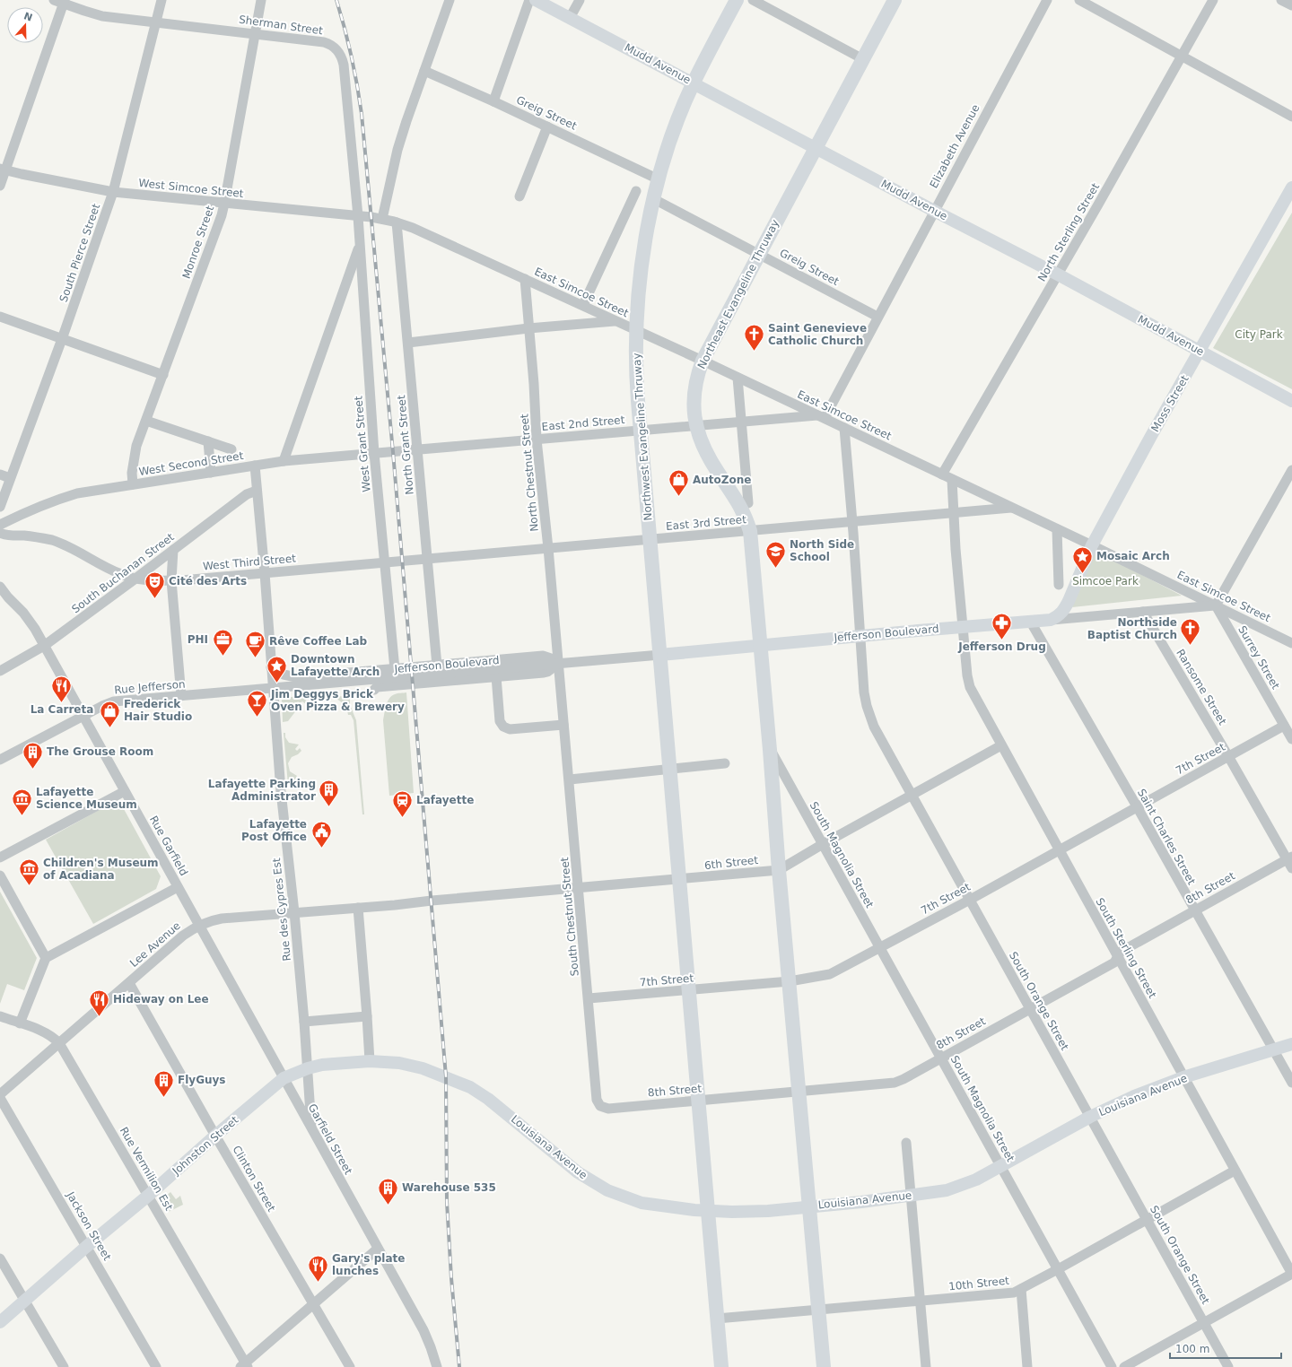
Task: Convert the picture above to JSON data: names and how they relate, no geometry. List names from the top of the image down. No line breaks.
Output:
{"streets":{"highway":["Northeast Evangeline Thruway","Northwest Evangeline Thruway"],"main road":["Mudd Avenue","Moss Street","Jefferson Boulevard","Louisiana Avenue","Johnston Street"],"street":["Sherman Street","Greig Street","Elizabeth Avenue","West Simcoe Street","North Sterling Street","Monroe Street","South Pierce Street","East Simcoe Street","East 2nd Street","West Grant Street","North Grant Street","West Second Street","North Chestnut Street","East 3rd Street","West Third Street","South Buchanan Street","Surrey Street","Rue Jefferson","Ransome Street","7th Street","Saint Charles Street","Rue Garfield","South Magnolia Street","6th Street","8th Street","Rue des Cypres Est","South Chestnut Street","Lee Avenue","South Sterling Street","South Orange Street","Garfield Street","Rue Vermilion Est","Clinton Street","Jackson Street","10th Street"]},"crossings":[["Sherman Street","West Simcoe Street"],["Sherman Street","Monroe Street"],["Sherman Street","South Pierce Street"],["Sherman Street","West Grant Street"],["Mudd Avenue","Elizabeth Avenue"],["Mudd Avenue","North Sterling Street"],["Mudd Avenue","Northeast Evangeline Thruway"],["Mudd Avenue","Moss Street"],["Mudd Avenue","Northwest Evangeline Thruway"],["Greig Street","Elizabeth Avenue"],["Greig Street","Northeast Evangeline Thruway"],["Greig Street","Northwest Evangeline Thruway"],["Elizabeth Avenue","East Simcoe Street"],["Elizabeth Avenue","East 2nd Street"],["West Simcoe Street","Monroe Street"],["West Simcoe Street","South Pierce Street"],["West Simcoe Street","East Simcoe Street"],["West Simcoe Street","West Grant Street"],["North Sterling Street","East Simcoe Street"],["Monroe Street","West Second Street"],["East Simcoe Street","Northeast Evangeline Thruway"],["East Simcoe Street","Moss Street"],["East Simcoe Street","East 2nd Street"],["East Simcoe Street","Northwest Evangeline Thruway"],["East Simcoe Street","North Grant Street"],["East Simcoe Street","North Chestnut Street"],["East Simcoe Street","East 3rd Street"],["East Simcoe Street","Jefferson Boulevard"],["East Simcoe Street","Surrey Street"],["East Simcoe Street","South Orange Street"],["Northeast Evangeline Thruway","East 2nd Street"],["Northeast Evangeline Thruway","East 3rd Street"],["Northeast Evangeline Thruway","Jefferson Boulevard"],["Northeast Evangeline Thruway","7th Street"],["Northeast Evangeline Thruway","South Magnolia Street"],["Northeast Evangeline Thruway","6th Street"],["Northeast Evangeline Thruway","8th Street"],["Northeast Evangeline Thruway","Louisiana Avenue"],["Northeast Evangeline Thruway","10th Street"],["Moss Street","Jefferson Boulevard"],["East 2nd Street","Northwest Evangeline Thruway"],["East 2nd Street","North Grant Street"],["East 2nd Street","West Second Street"],["East 2nd Street","North Chestnut Street"],["Northwest Evangeline Thruway","East 3rd Street"],["Northwest Evangeline Thruway","Jefferson Boulevard"],["Northwest Evangeline Thruway","7th Street"],["Northwest Evangeline Thruway","6th Street"],["Northwest Evangeline Thruway","8th Street"],["Northwest Evangeline Thruway","Louisiana Avenue"],["Northwest Evangeline Thruway","10th Street"],["West Grant Street","West Second Street"],["West Grant Street","West Third Street"],["West Grant Street","Jefferson Boulevard"],["North Grant Street","East 3rd Street"],["North Grant Street","Jefferson Boulevard"],["West Second Street","Rue des Cypres Est"],["North Chestnut Street","East 3rd Street"],["North Chestnut Street","Jefferson Boulevard"],["North Chestnut Street","South Chestnut Street"],["East 3rd Street","West Third Street"],["East 3rd Street","South Orange Street"],["West Third Street","South Buchanan Street"],["West Third Street","Rue des Cypres Est"],["South Buchanan Street","Rue Garfield"],["South Buchanan Street","Rue des Cypres Est"],["Jefferson Boulevard","Surrey Street"],["Jefferson Boulevard","Rue Jefferson"],["Jefferson Boulevard","Ransome Street"],["Jefferson Boulevard","Saint Charles Street"],["Jefferson Boulevard","Rue des Cypres Est"],["Jefferson Boulevard","South Chestnut Street"],["Jefferson Boulevard","South Sterling Street"],["Jefferson Boulevard","South Orange Street"],["Surrey Street","7th Street"],["Rue Jefferson","Rue Garfield"],["Rue Jefferson","Rue des Cypres Est"],["Ransome Street","7th Street"],["Ransome Street","8th Street"],["7th Street","Saint Charles Street"],["7th Street","South Magnolia Street"],["7th Street","South Chestnut Street"],["7th Street","South Sterling Street"],["7th Street","South Orange Street"],["Saint Charles Street","8th Street"],["Saint Charles Street","Louisiana Avenue"],["Rue Garfield","Lee Avenue"],["Rue Garfield","Garfield Street"],["South Magnolia Street","6th Street"],["South Magnolia Street","8th Street"],["South Magnolia Street","Louisiana Avenue"],["South Magnolia Street","10th Street"],["6th Street","South Chestnut Street"],["6th Street","Lee Avenue"],["6th Street","South Sterling Street"],["6th Street","South Orange Street"],["8th Street","South Chestnut Street"],["8th Street","South Sterling Street"],["8th Street","South Orange Street"],["Rue des Cypres Est","Lee Avenue"],["Rue des Cypres Est","Garfield Street"],["Rue des Cypres Est","Johnston Street"],["Lee Avenue","Garfield Street"],["Lee Avenue","Rue Vermilion Est"],["Lee Avenue","Clinton Street"],["South Sterling Street","Louisiana Avenue"],["South Sterling Street","10th Street"],["South Orange Street","Louisiana Avenue"],["South Orange Street","10th Street"],["Louisiana Avenue","Johnston Street"],["Garfield Street","Johnston Street"],["Johnston Street","Rue Vermilion Est"],["Johnston Street","Clinton Street"],["Johnston Street","Jackson Street"]],"parks":["City Park","Simcoe Park"],"places":{"church":["Saint Genevieve Catholic Church","Northside Baptist Church"],"shop":["AutoZone","Frederick Hair Studio"],"school or university":["North Side School"],"place":["Mosaic Arch","Downtown Lafayette Arch"],"theatre":["Cité des Arts"],"pharmacy":["Jefferson Drug"],"office":["PHI"],"cafe":["Rêve Coffee Lab"],"restaurant":["La Carreta","Hideway on Lee","Gary's plate lunches"],"bar":["Jim Deggys Brick Oven Pizza & Brewery"],"building":["The Grouse Room","Lafayette Parking Administrator","FlyGuys","Warehouse 535"],"museum":["Lafayette Science Museum","Children's Museum of Acadiana"],"station":["Lafayette"],"public building":["Lafayette Post Office"]},"scale_bar":"100 m","north":"top"}
